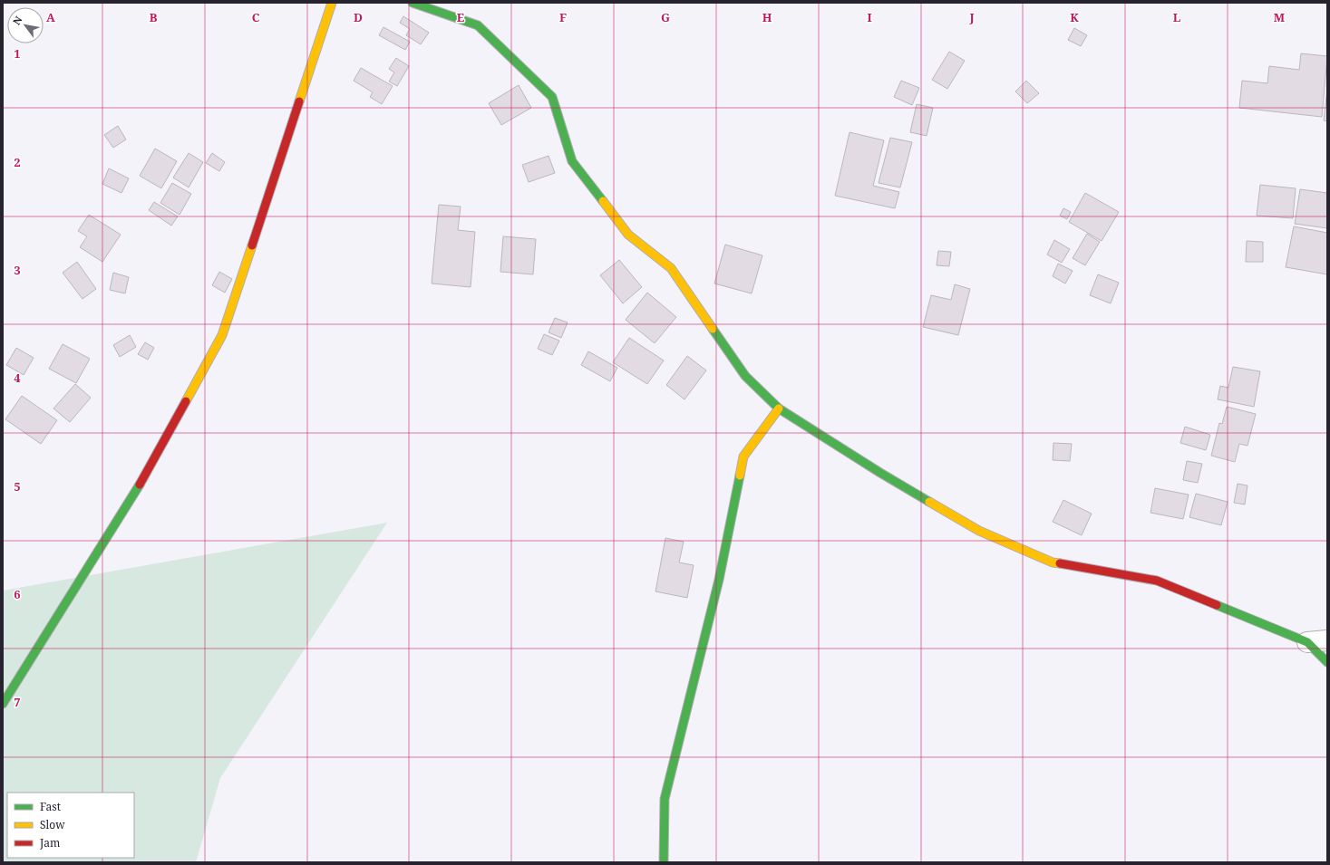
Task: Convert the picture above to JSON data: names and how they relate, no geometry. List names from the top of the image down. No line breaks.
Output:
{"legend":["Fast","Slow","Jam"],"north":"top left","grid":{"columns":["A","B","C","D","E","F","G","H","I","J","K","L","M"],"rows":["1","2","3","4","5","6","7"]}}
